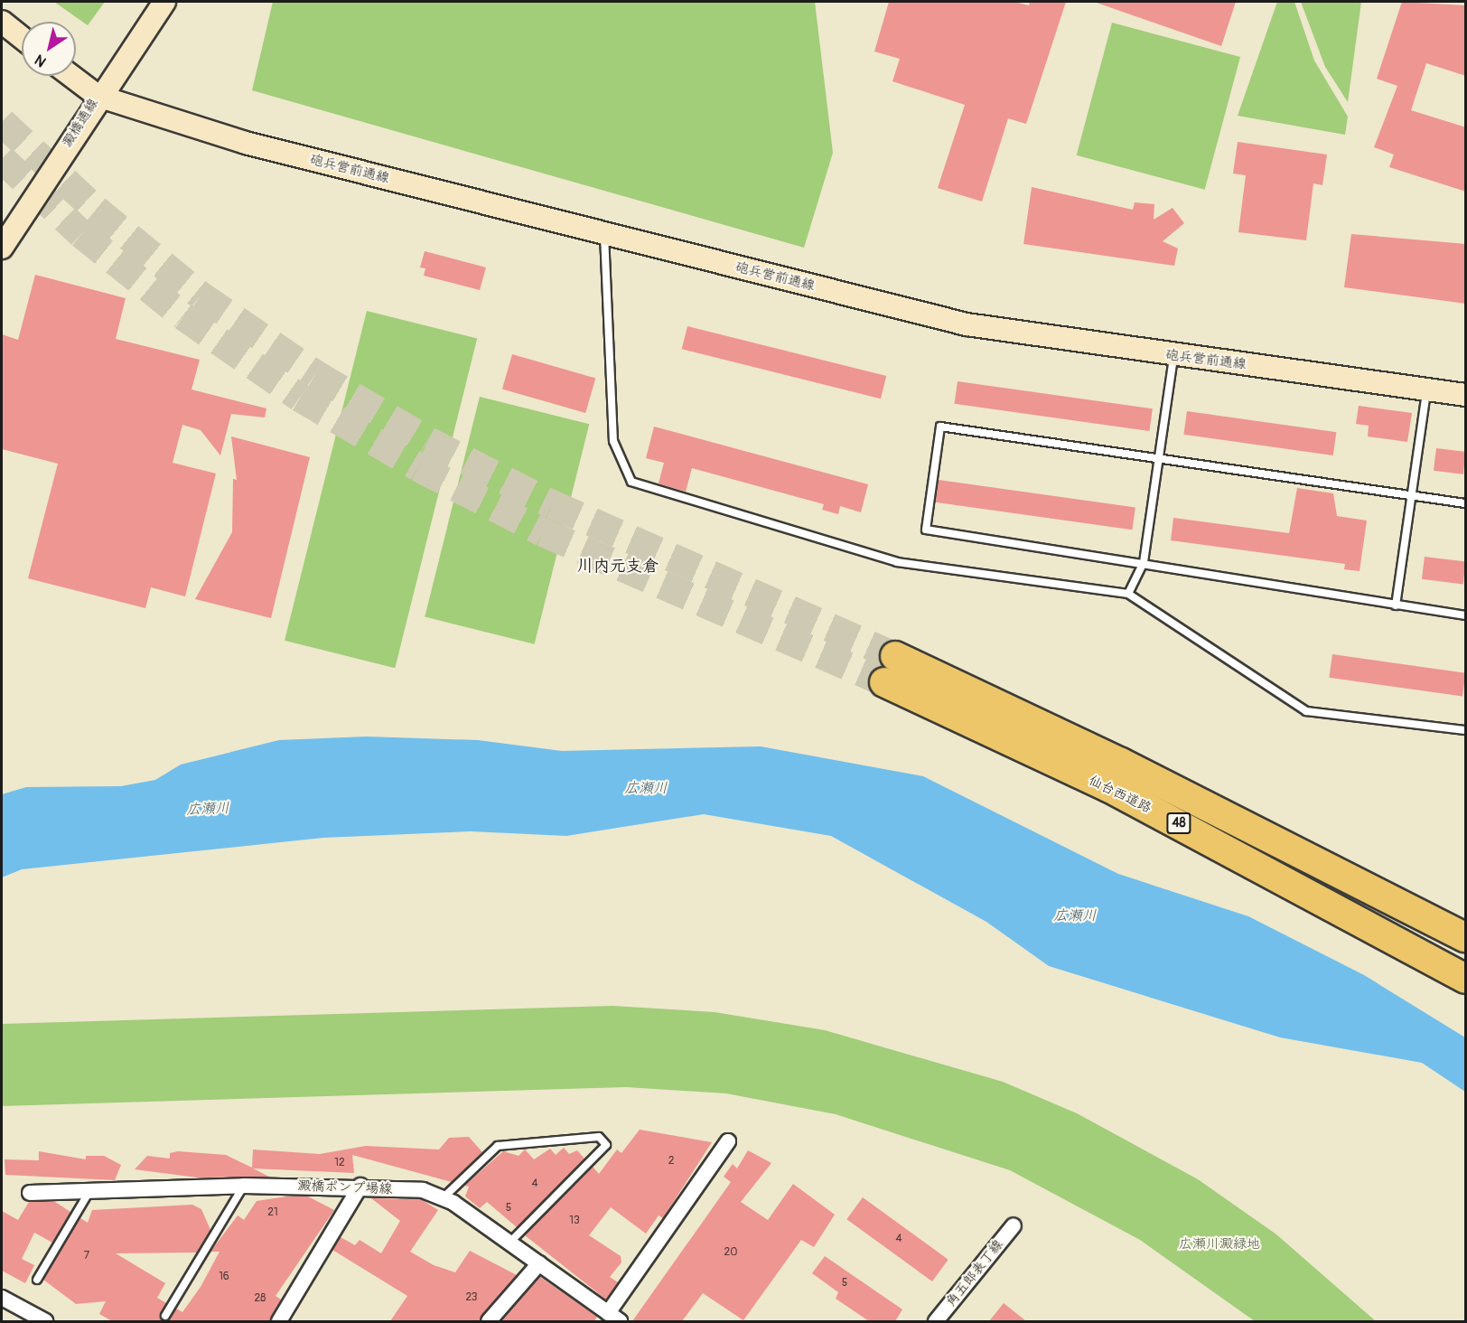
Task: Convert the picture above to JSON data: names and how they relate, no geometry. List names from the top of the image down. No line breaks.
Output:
{"streets":{"highway":["仙台西道路","48"],"street":["澱橋通線","砲兵営前通線","澱橋ポンプ場線","角五郎表丁線"]},"crossings":[["澱橋通線","砲兵営前通線"]],"districts":["川内元支倉"],"water":["広瀬川"],"parks":["広瀬川澱緑地"],"house_numbers":["2","12","4","5","21","13","4","20","7","16","5","23","28"],"north":"bottom left"}
